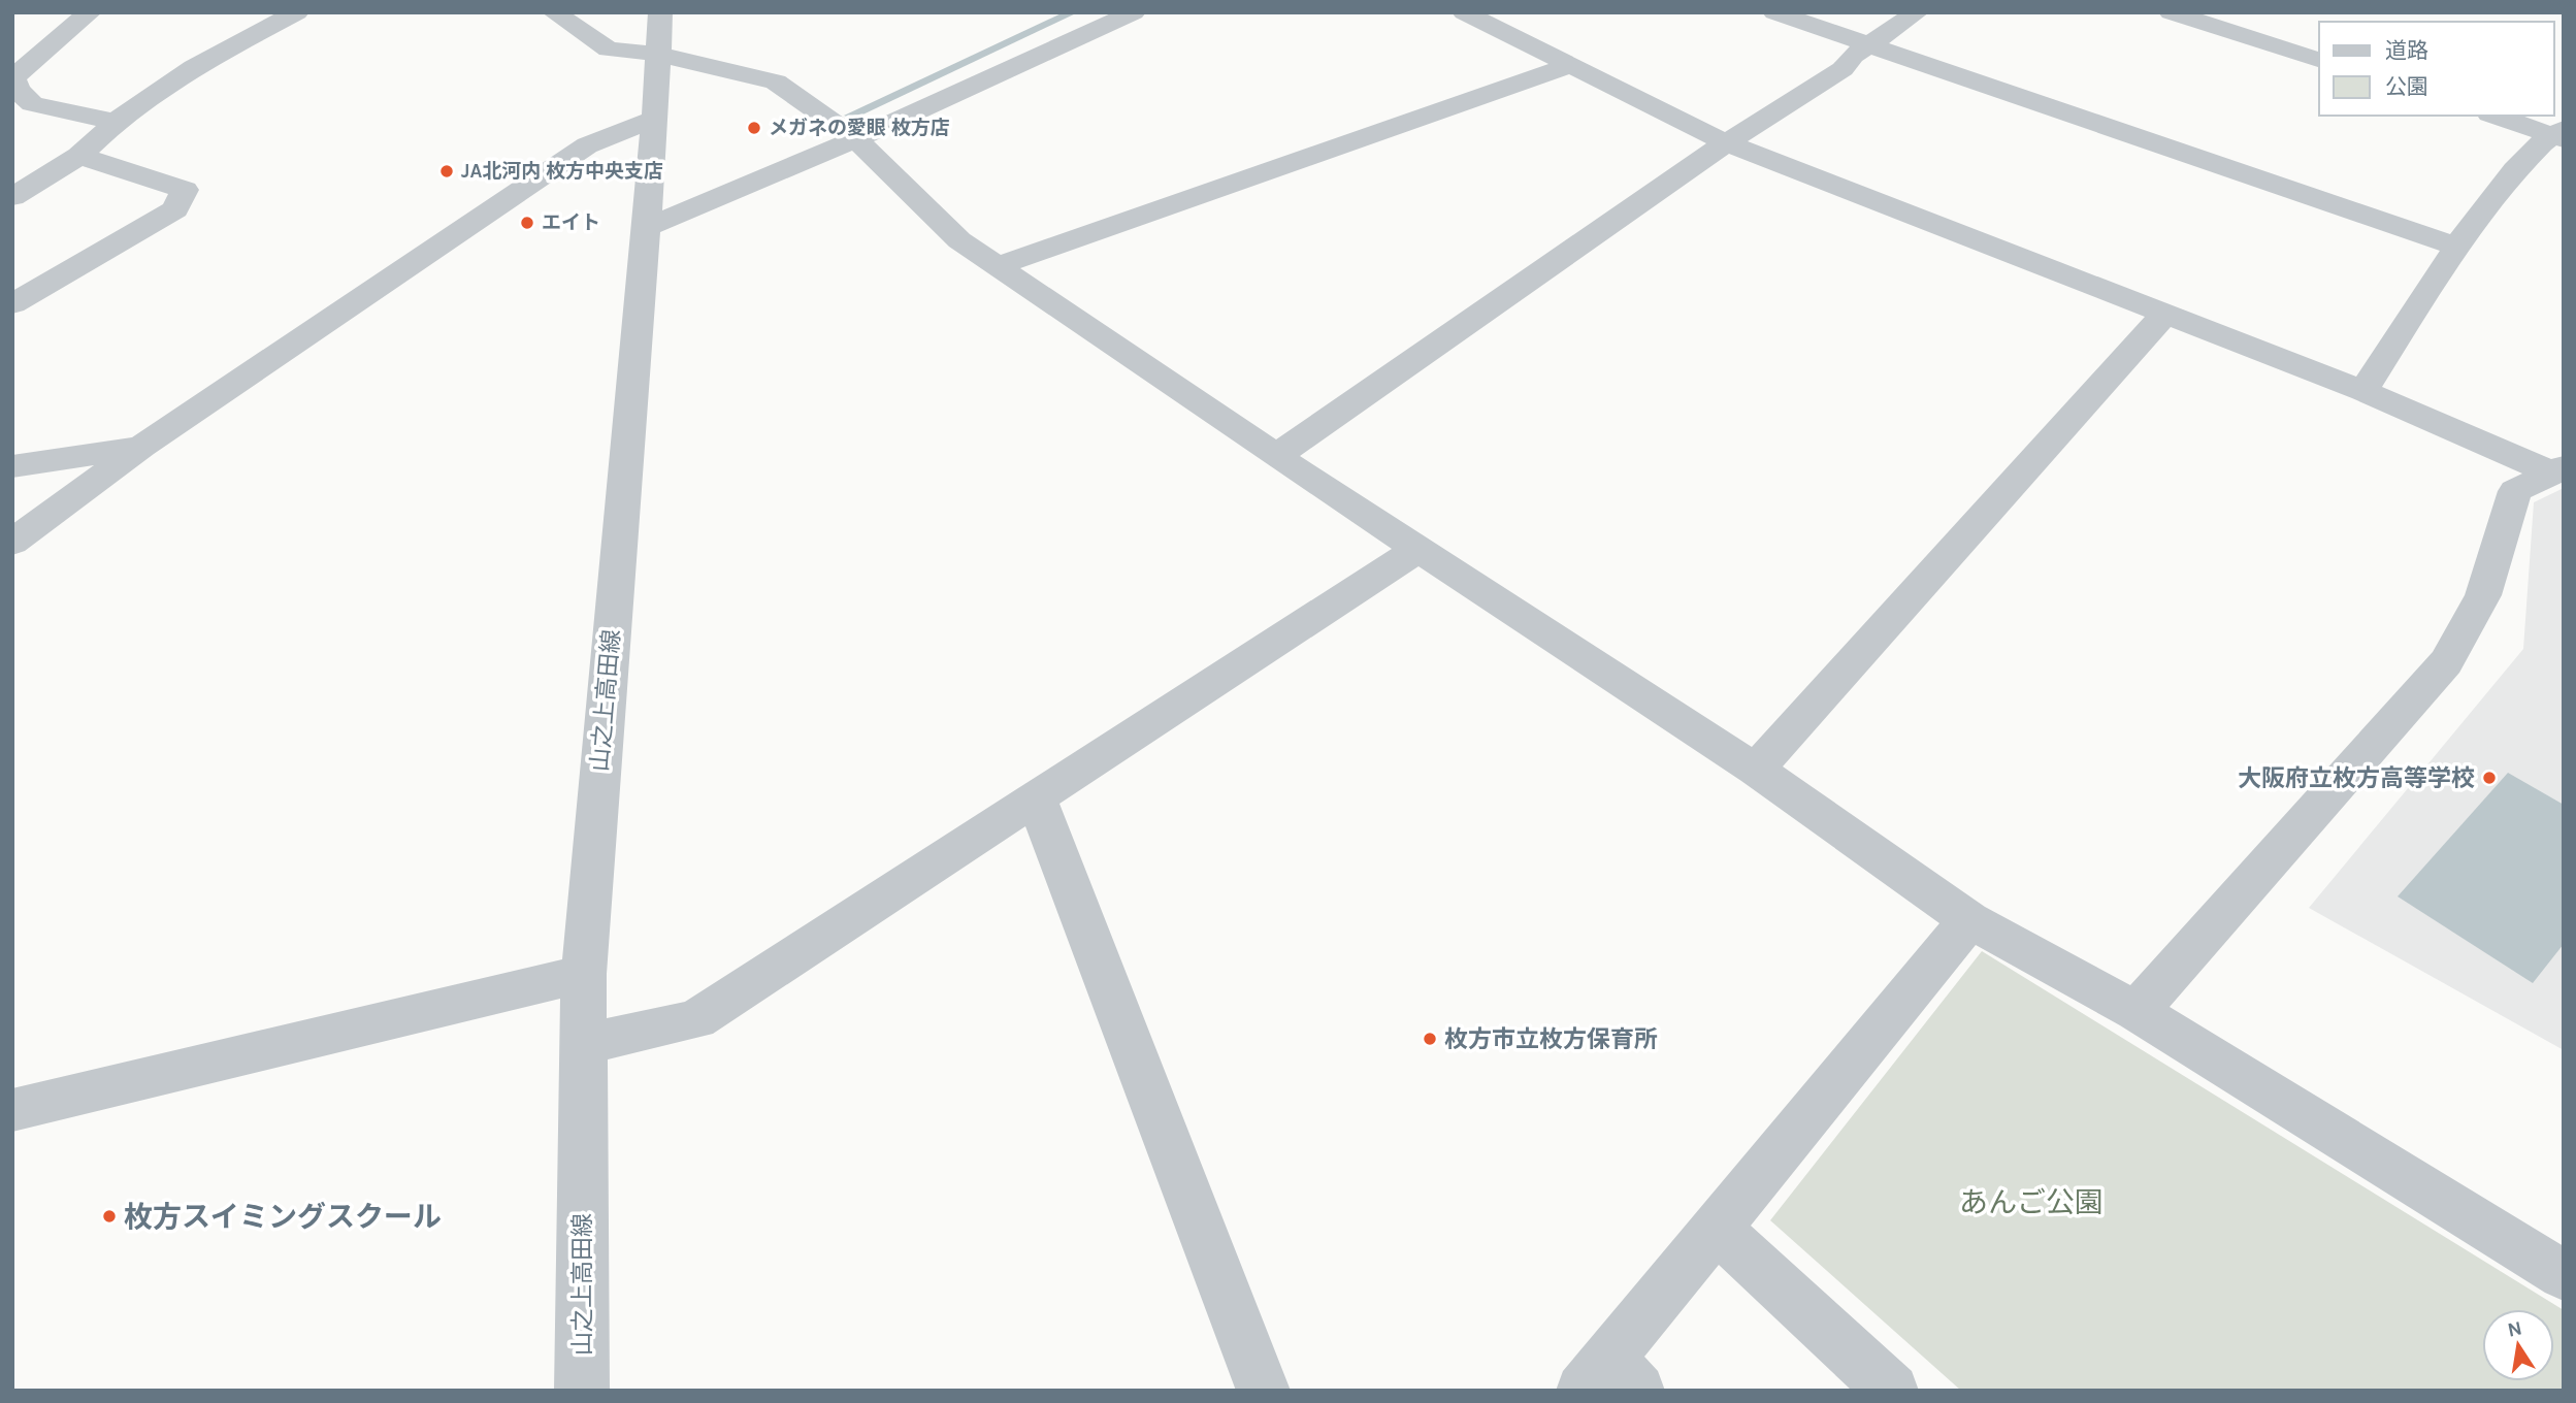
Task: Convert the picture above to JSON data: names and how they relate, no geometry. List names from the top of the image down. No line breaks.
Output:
{"streets":{"street":["山之上高田線"]},"parks":["あんご公園"],"places":["メガネの愛眼 枚方店","JA北河内 枚方中央支店","エイト","大阪府立枚方高等学校","枚方市立枚方保育所","枚方スイミングスクール"],"legend":["道路","公園"],"north":"top"}
